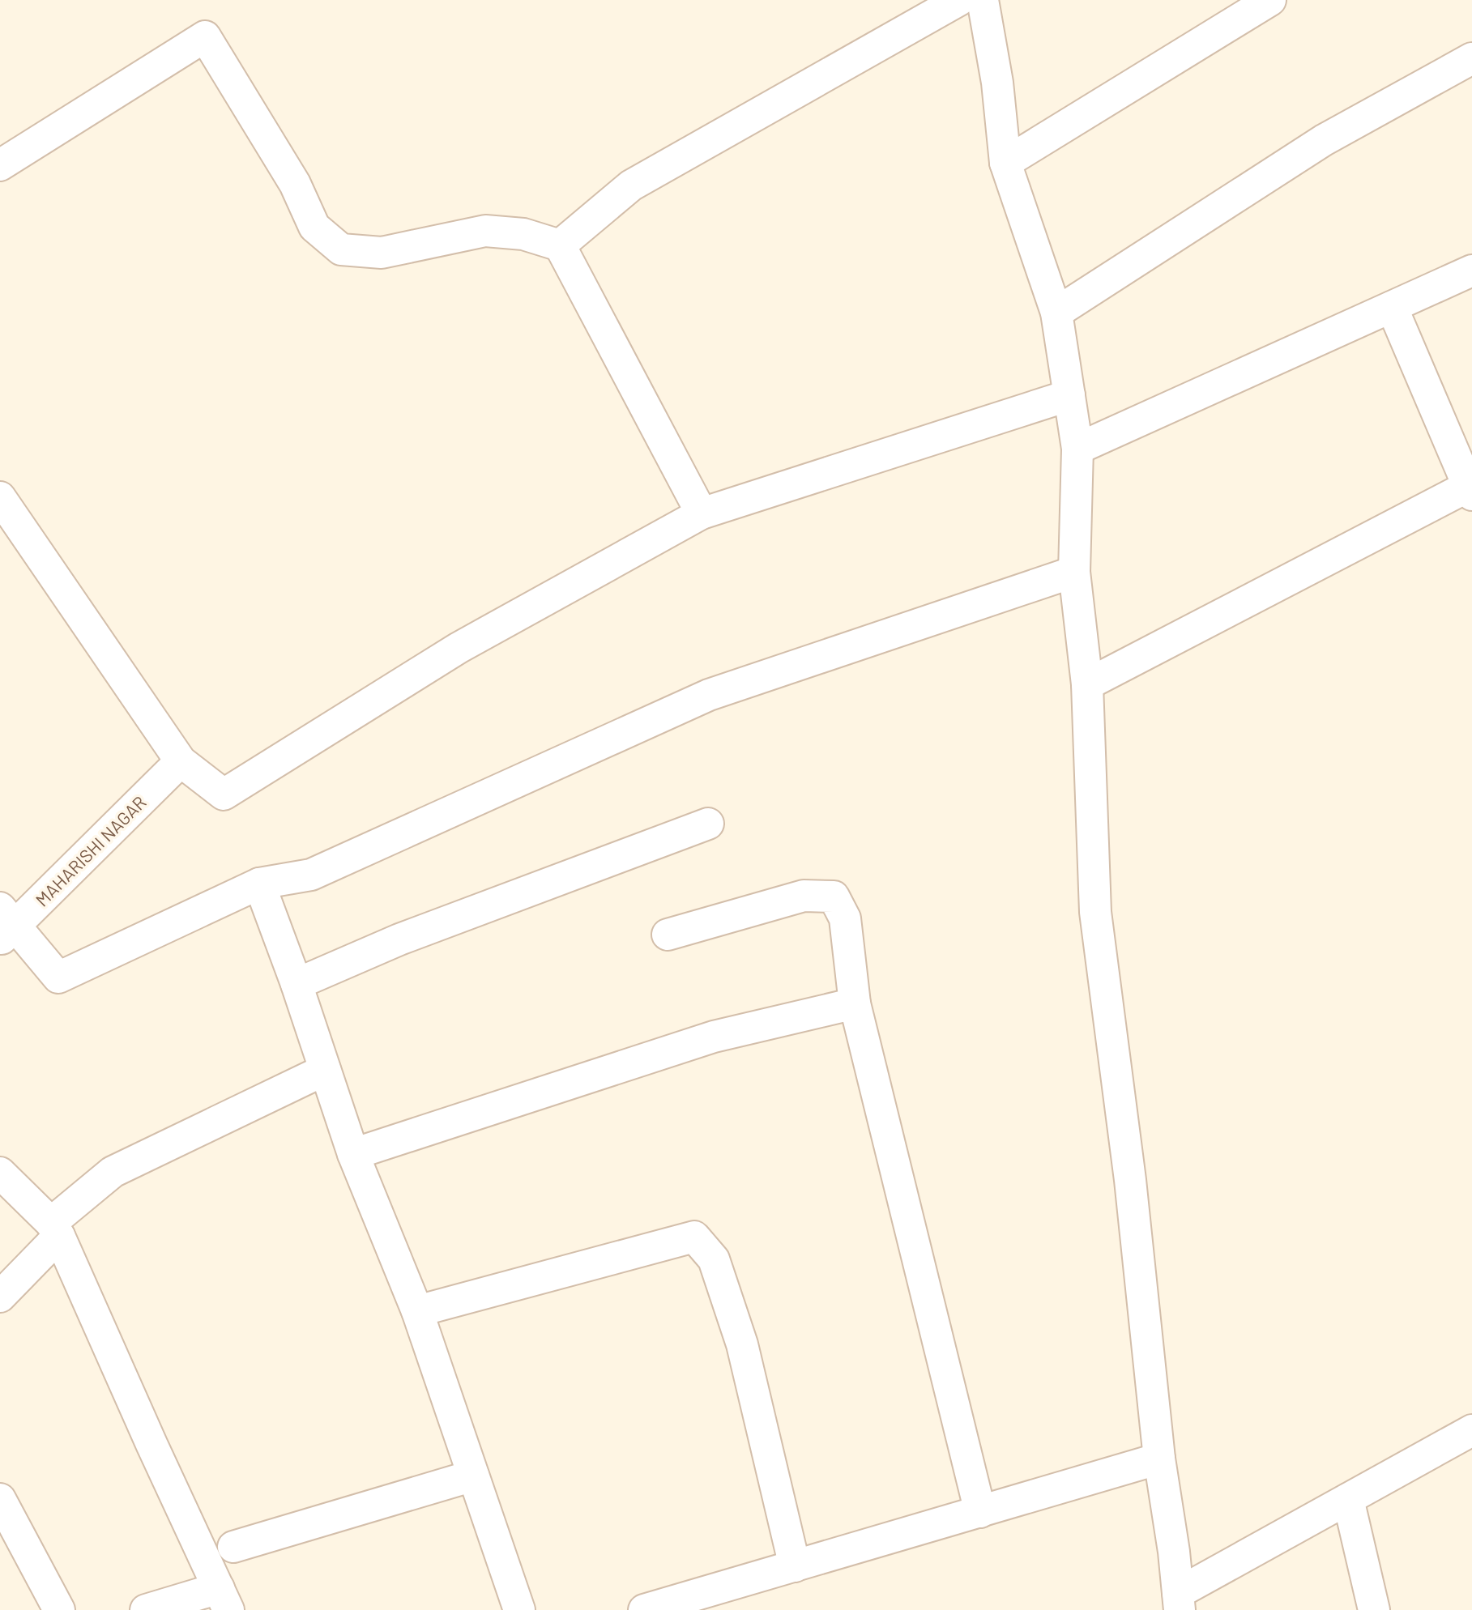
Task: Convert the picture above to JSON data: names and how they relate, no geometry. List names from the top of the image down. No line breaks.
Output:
{"streets":{"street":["MAHARISHI NAGAR"]}}
